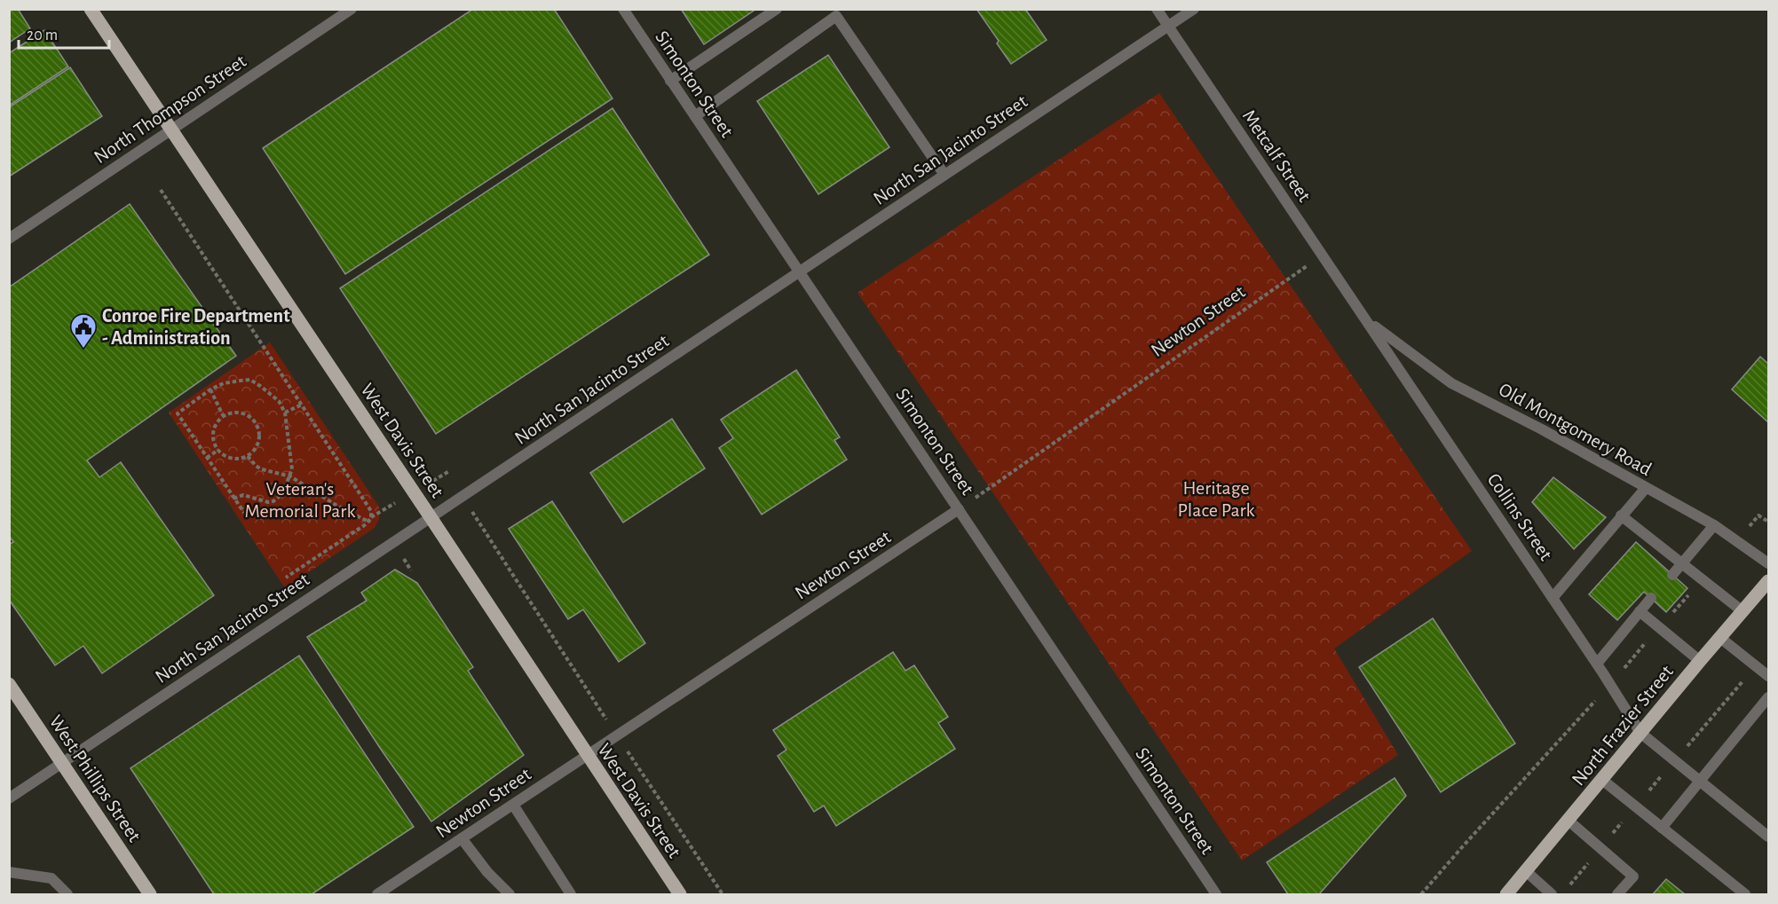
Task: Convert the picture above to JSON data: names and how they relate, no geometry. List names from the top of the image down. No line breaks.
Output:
{"streets":{"main road":["West Davis Street","North Frazier Street","West Phillips Street"],"street":["Simonton Street","North Thompson Street","North San Jacinto Street","Metcalf Street","Newton Street","Old Montgomery Road","Collins Street"]},"crossings":[["Simonton Street","North San Jacinto Street"],["Simonton Street","Newton Street"],["North Thompson Street","West Davis Street"],["North San Jacinto Street","Metcalf Street"],["North San Jacinto Street","West Davis Street"],["North San Jacinto Street","West Phillips Street"],["Metcalf Street","Newton Street"],["Metcalf Street","Old Montgomery Road"],["Metcalf Street","Collins Street"],["Newton Street","West Davis Street"],["Old Montgomery Road","Collins Street"],["Collins Street","North Frazier Street"]],"parks":["Heritage Place Park","Veteran's Memorial Park"],"places":{"public building":["Conroe Fire Department - Administration"]},"scale_bar":"20 m"}
